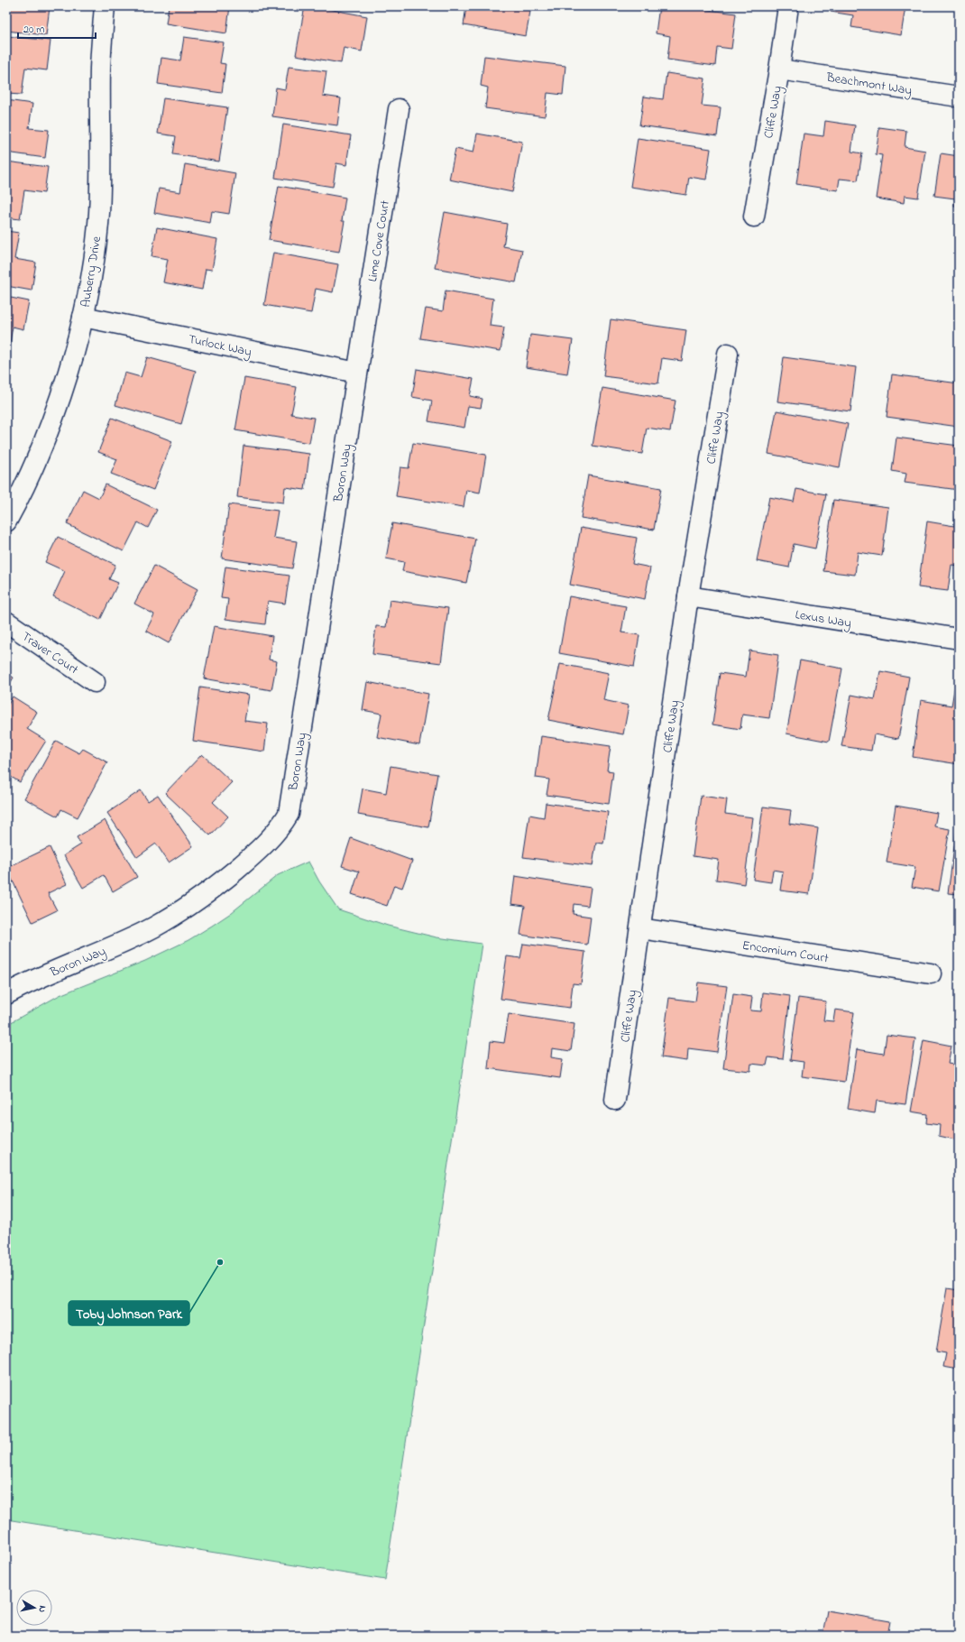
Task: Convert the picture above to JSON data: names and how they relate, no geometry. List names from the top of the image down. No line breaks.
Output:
{"streets":{"street":["Beachmont Way","Cliffe Way","Lime Cove Court","Auberry Drive","Turlock Way","Boron Way","Lexus Way","Traver Court","Encomium Court"]},"crossings":[["Beachmont Way","Cliffe Way"],["Cliffe Way","Lexus Way"],["Cliffe Way","Encomium Court"],["Lime Cove Court","Turlock Way"],["Lime Cove Court","Boron Way"],["Auberry Drive","Turlock Way"],["Turlock Way","Boron Way"]],"places":["Toby Johnson Park"],"scale_bar":"20 m","north":"right"}
